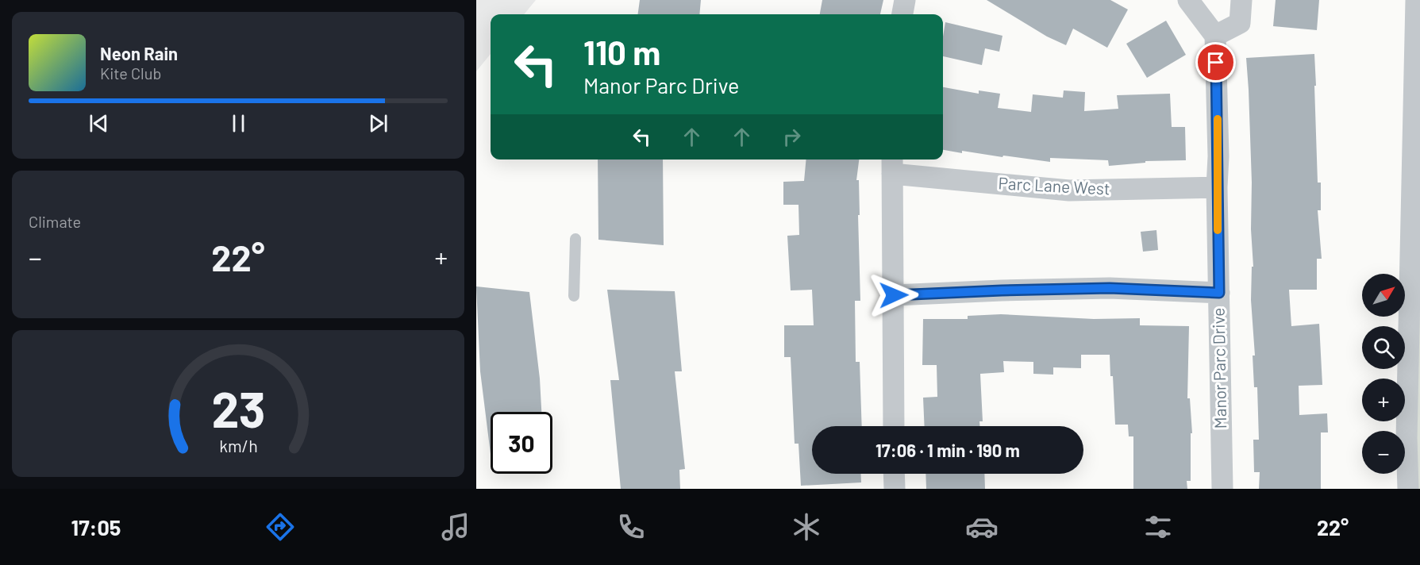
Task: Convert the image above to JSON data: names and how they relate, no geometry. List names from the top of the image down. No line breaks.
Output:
{"streets":{"street":["Parc Lane West","Manor Parc Drive"]},"crossings":[["Parc Lane West","Manor Parc Drive"]],"north":"top right","page":{"turn":["110 m","Manor Parc Drive"],"song":["Neon Rain","Kite Club"],"tile":"Climate","heat":["−","22°","+"],"map_buttons":["+","−"],"limit":"30","trip":"17:06 · 1 min · 190 m","tabs":["17:05","22°"],"gauge":["23","km/h"]}}
